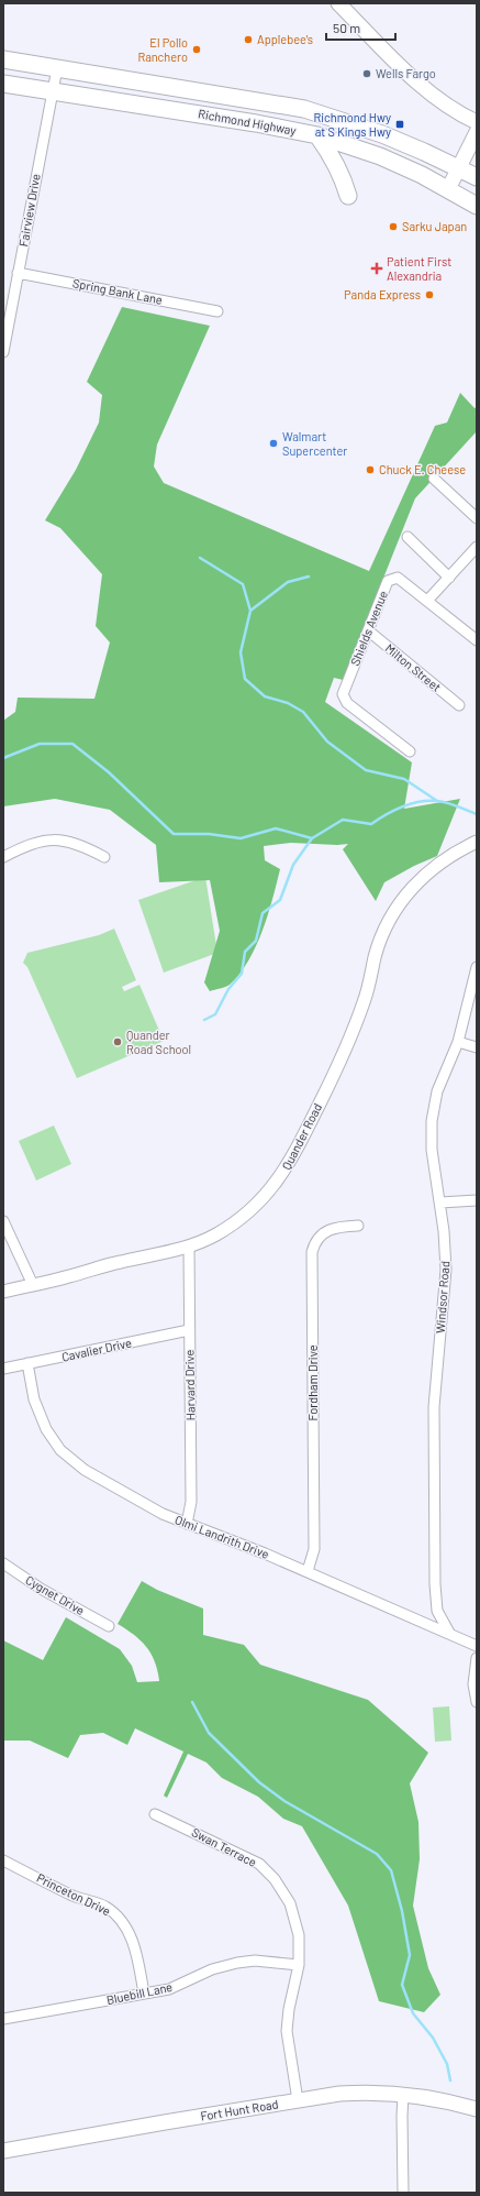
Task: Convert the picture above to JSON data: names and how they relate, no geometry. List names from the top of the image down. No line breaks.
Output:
{"streets":{"highway":["Richmond Highway"],"main road":["Fort Hunt Road"],"street":["Fairview Drive","Spring Bank Lane","Shields Avenue","Milton Street","Quander Road","Windsor Road","Cavalier Drive","Fordham Drive","Harvard Drive","Olmi Landrith Drive","Cygnet Drive","Swan Terrace","Princeton Drive","Bluebill Lane"]},"crossings":[["Richmond Highway","Fairview Drive"],["Fairview Drive","Spring Bank Lane"],["Shields Avenue","Milton Street"],["Quander Road","Harvard Drive"],["Windsor Road","Olmi Landrith Drive"],["Cavalier Drive","Harvard Drive"],["Cavalier Drive","Olmi Landrith Drive"],["Fordham Drive","Olmi Landrith Drive"],["Harvard Drive","Olmi Landrith Drive"],["Swan Terrace","Bluebill Lane"],["Swan Terrace","Fort Hunt Road"],["Princeton Drive","Bluebill Lane"]],"places":{"other":["Applebee's","El Pollo Ranchero","Wells Fargo","Sarku Japan","Panda Express","Walmart Supercenter","Chuck E. Cheese","Quander Road School"],"transit":["Richmond Hwy at S Kings Hwy"],"health":["Patient First Alexandria"]},"scale_bar":"50 m"}
